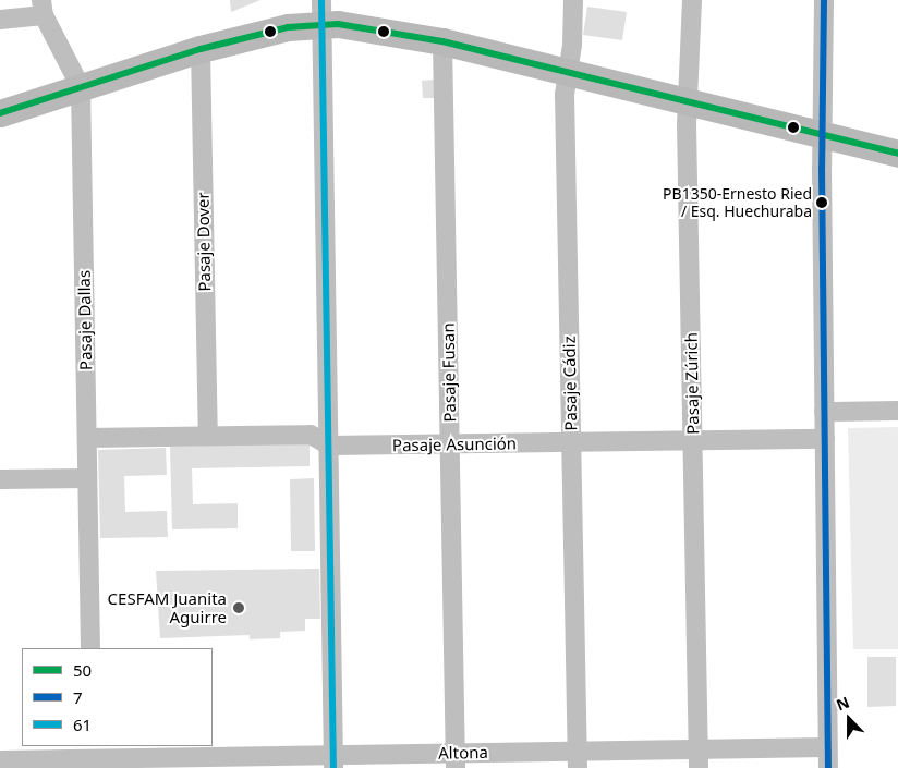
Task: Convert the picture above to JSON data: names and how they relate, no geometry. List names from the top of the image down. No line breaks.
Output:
{"streets":{"street":["Pasaje Dover","Pasaje Dallas","Pasaje Fusan","Pasaje Cádiz","Pasaje Zúrich","Pasaje Asunción","Altona"]},"crossings":[["Pasaje Dover","Pasaje Asunción"],["Pasaje Dallas","Pasaje Asunción"],["Pasaje Fusan","Pasaje Asunción"],["Pasaje Fusan","Altona"],["Pasaje Cádiz","Pasaje Asunción"],["Pasaje Cádiz","Altona"],["Pasaje Zúrich","Pasaje Asunción"],["Pasaje Zúrich","Altona"]],"places":["PB1350-Ernesto Ried / Esq. Huechuraba","CESFAM Juanita Aguirre"],"lines":["transit line 7","transit line 61","transit line 50"],"legend":["50","7","61"],"north":"top"}
